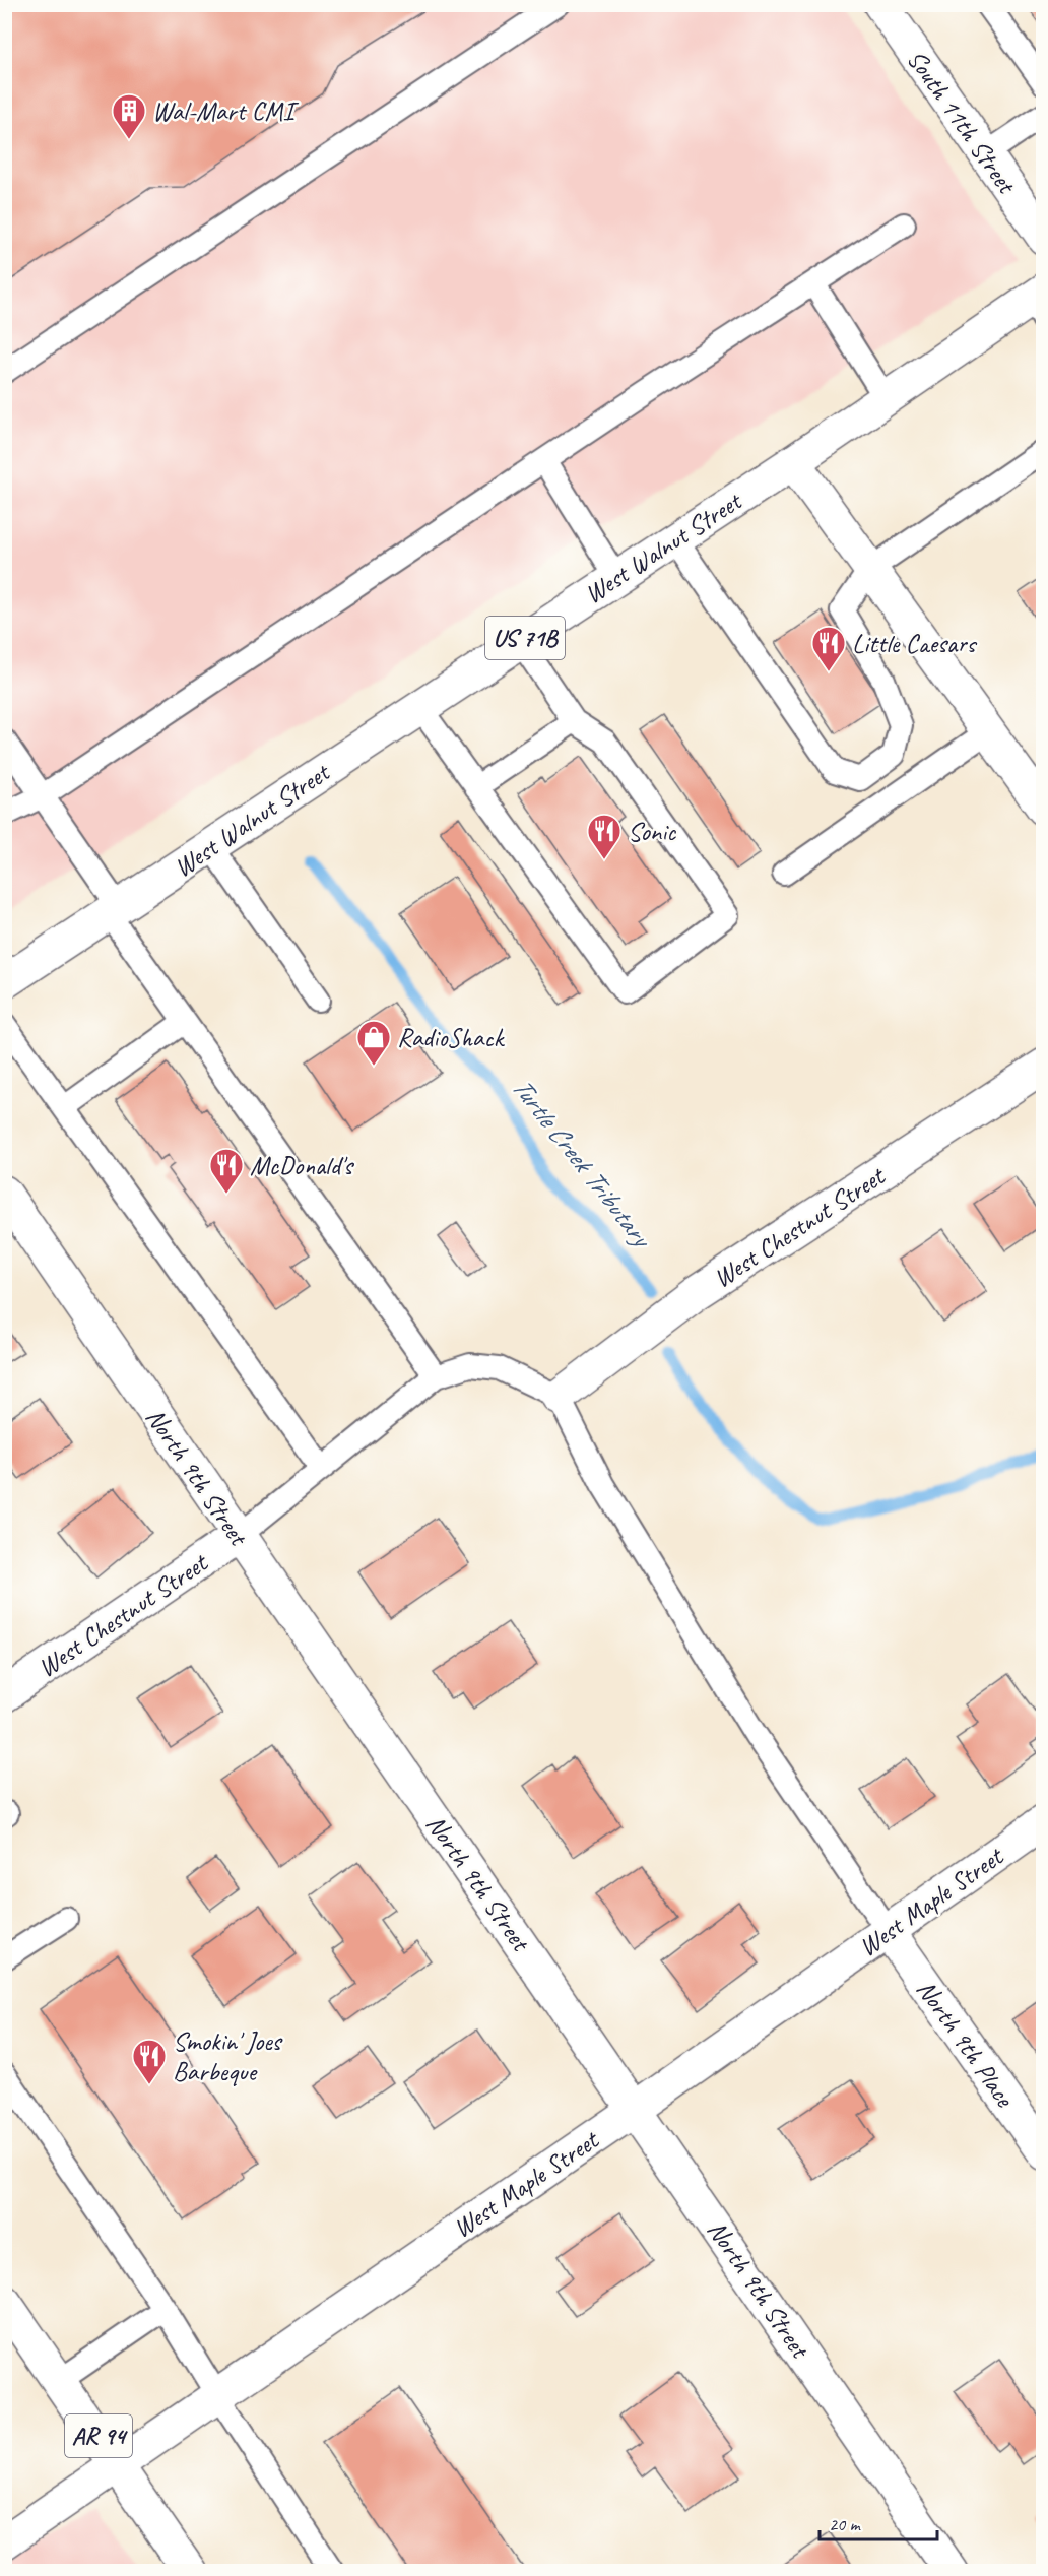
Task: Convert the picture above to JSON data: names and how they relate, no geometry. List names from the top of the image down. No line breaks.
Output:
{"streets":{"street":["South 11th Street","West Walnut Street","US 71B","West Chestnut Street","North 9th Street","West Maple Street","North 9th Place","AR 94"]},"crossings":[["West Chestnut Street","North 9th Street"],["North 9th Street","West Maple Street"],["West Maple Street","North 9th Place"],["West Maple Street","AR 94"]],"water":["Turtle Creek Tributary"],"places":{"building":["Wal-Mart CMI"],"restaurant":["Little Caesars","Sonic","McDonald's","Smokin' Joes Barbeque"],"shop":["RadioShack"]},"scale_bar":"20 m"}
